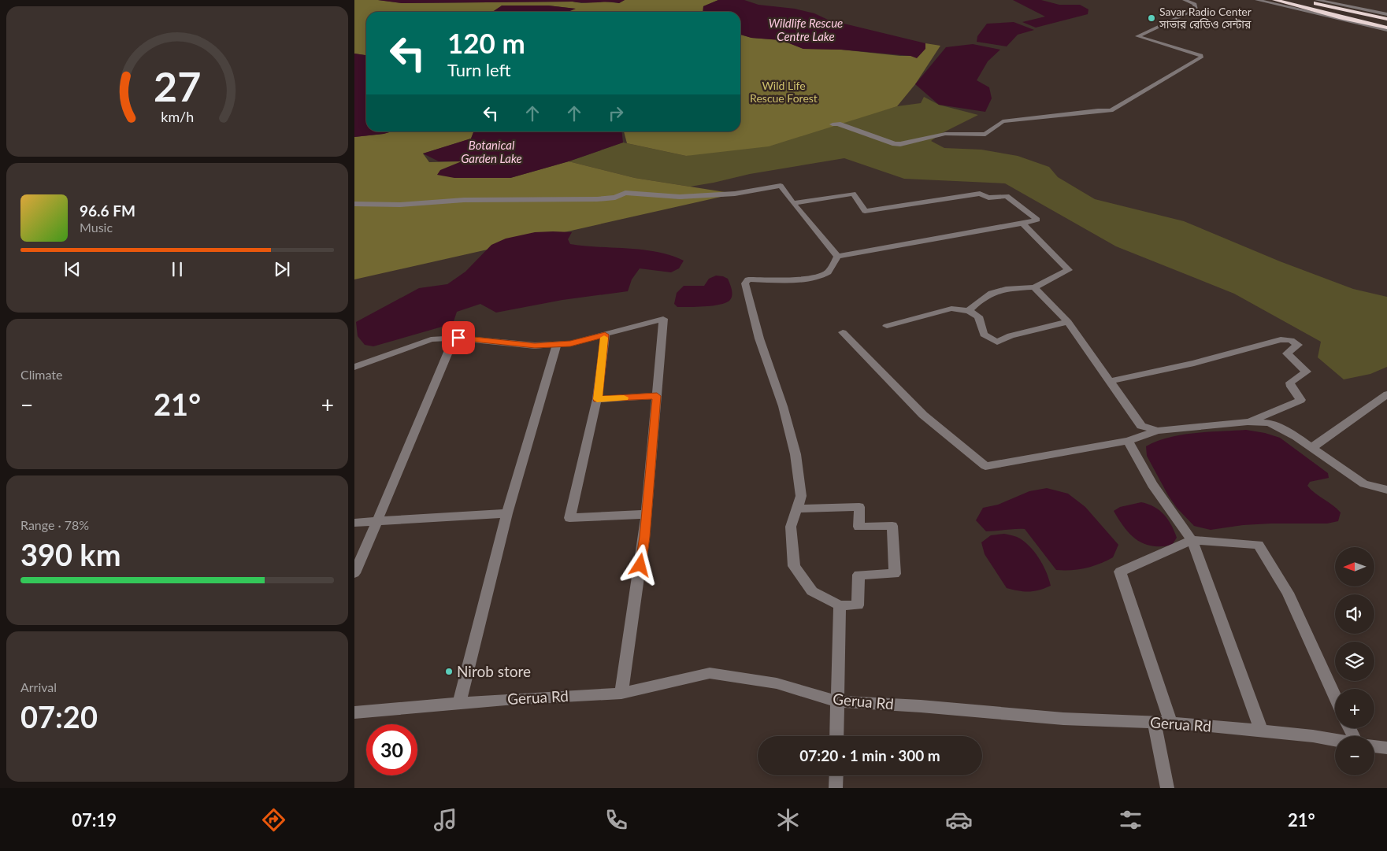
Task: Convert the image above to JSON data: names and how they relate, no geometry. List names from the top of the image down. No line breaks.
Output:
{"streets":{"street":["Gerua Rd"]},"water":["Wildlife Rescue Centre Lake","Botanical Garden Lake"],"parks":["Wild Life Rescue Forest"],"places":["Savar Radio Center সাভার রেডিও সেন্টার","Nirob store"],"north":"left","page":{"turn":["120 m","Turn left"],"song":["96.6 FM","Music"],"tile":["Climate",["Range · 78%","390 km"],["Arrival","07:20"]],"heat":["−","21°","+"],"map_buttons":["+","−"],"limit":"30","trip":"07:20 · 1 min · 300 m","tabs":["07:19","21°"],"gauge":["27","km/h"]}}
